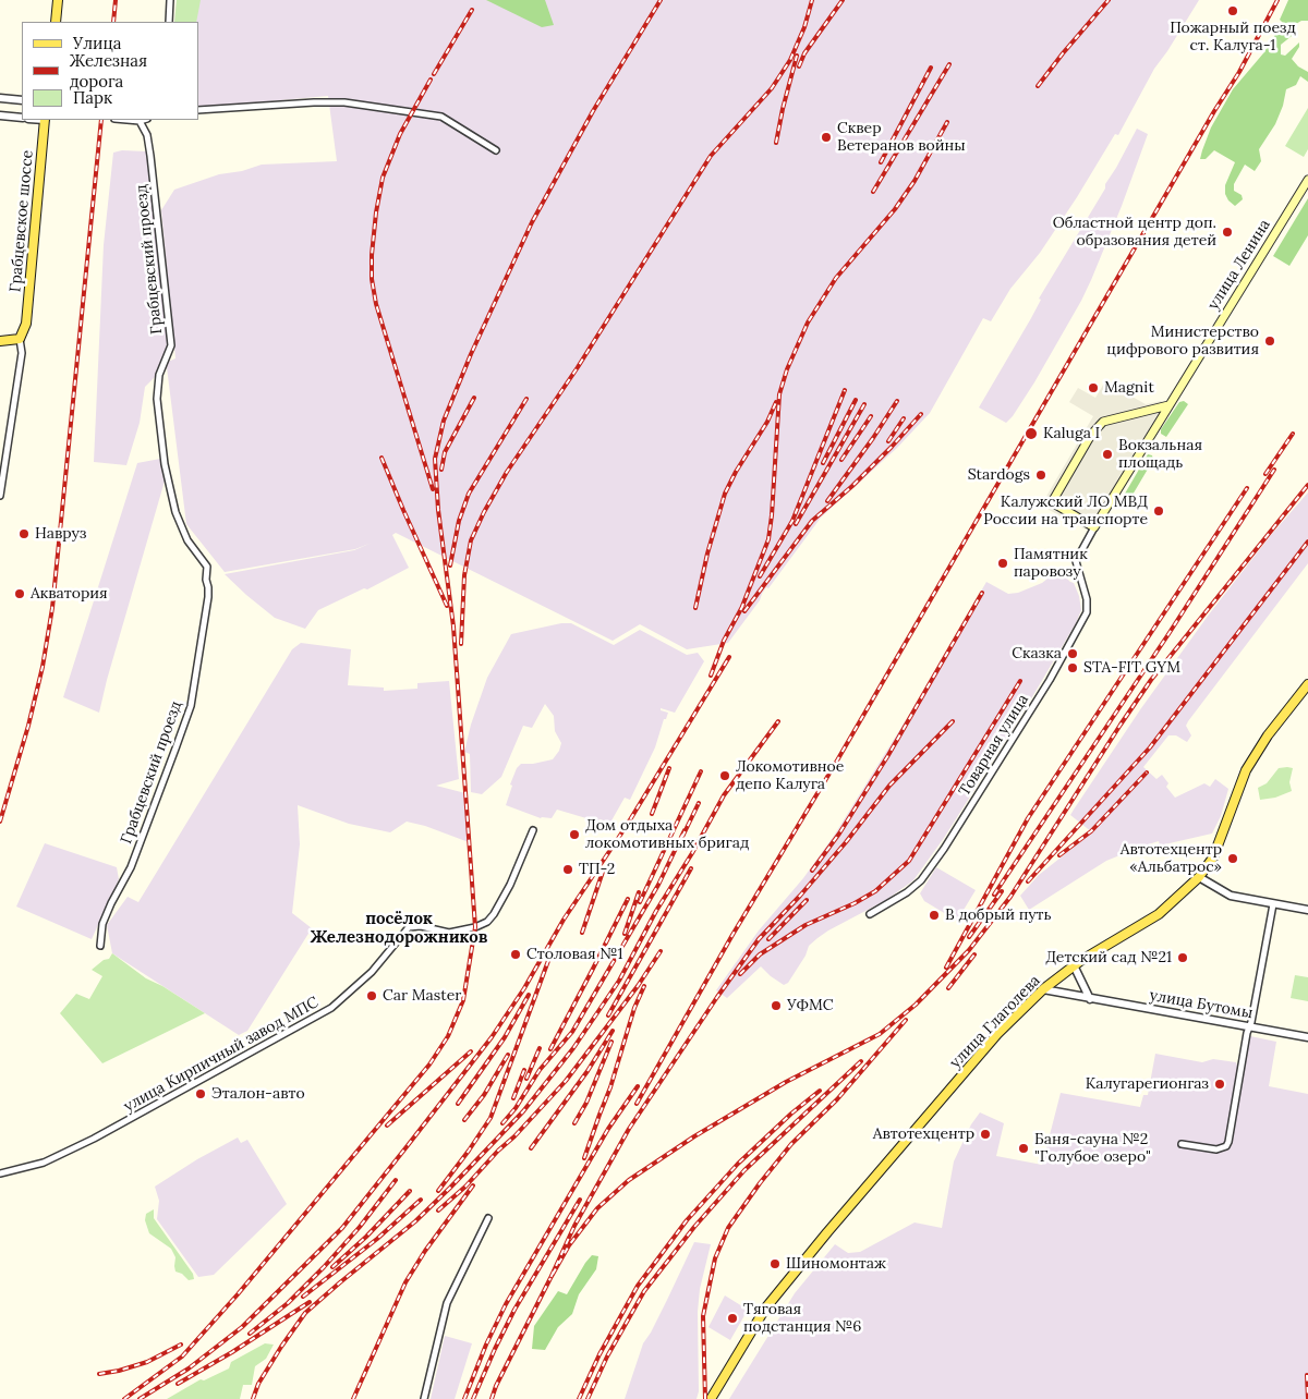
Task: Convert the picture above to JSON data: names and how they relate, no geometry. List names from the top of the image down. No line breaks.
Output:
{"streets":{"main road":["Грабцевское шоссе","улица Ленина","улица Глаголева"],"street":["Грабцевский проезд","Товарная улица","улица Бутомы","улица Кирпичный завод МПС"]},"crossings":[["улица Ленина","Товарная улица"],["улица Бутомы","улица Глаголева"]],"districts":["посёлок Железнодорожников"],"places":["Пожарный поезд ст. Калуга-1","Сквер Ветеранов войны","Областной центр доп. образования детей","Министерство цифрового развития","Magnit","Kaluga I","Вокзальная площадь","Stardogs","Калужский ЛО МВД России на транспорте","Навруз","Памятник паровозу","Акватория","Сказка","STA-FIT GYM","Локомотивное депо Калуга","Дом отдыха локомотивных бригад","Автотехцентр «Альбатрос»","ТП-2","В добрый путь","Столовая №1","Детский сад №21","Car Master","УФМС","Калугарегионгаз","Эталон-авто","Автотехцентр","Баня-сауна №2 \"Голубое озеро\"","Шиномонтаж","Тяговая подстанция №6"],"legend":["Улица","Железная дорога","Парк"]}
